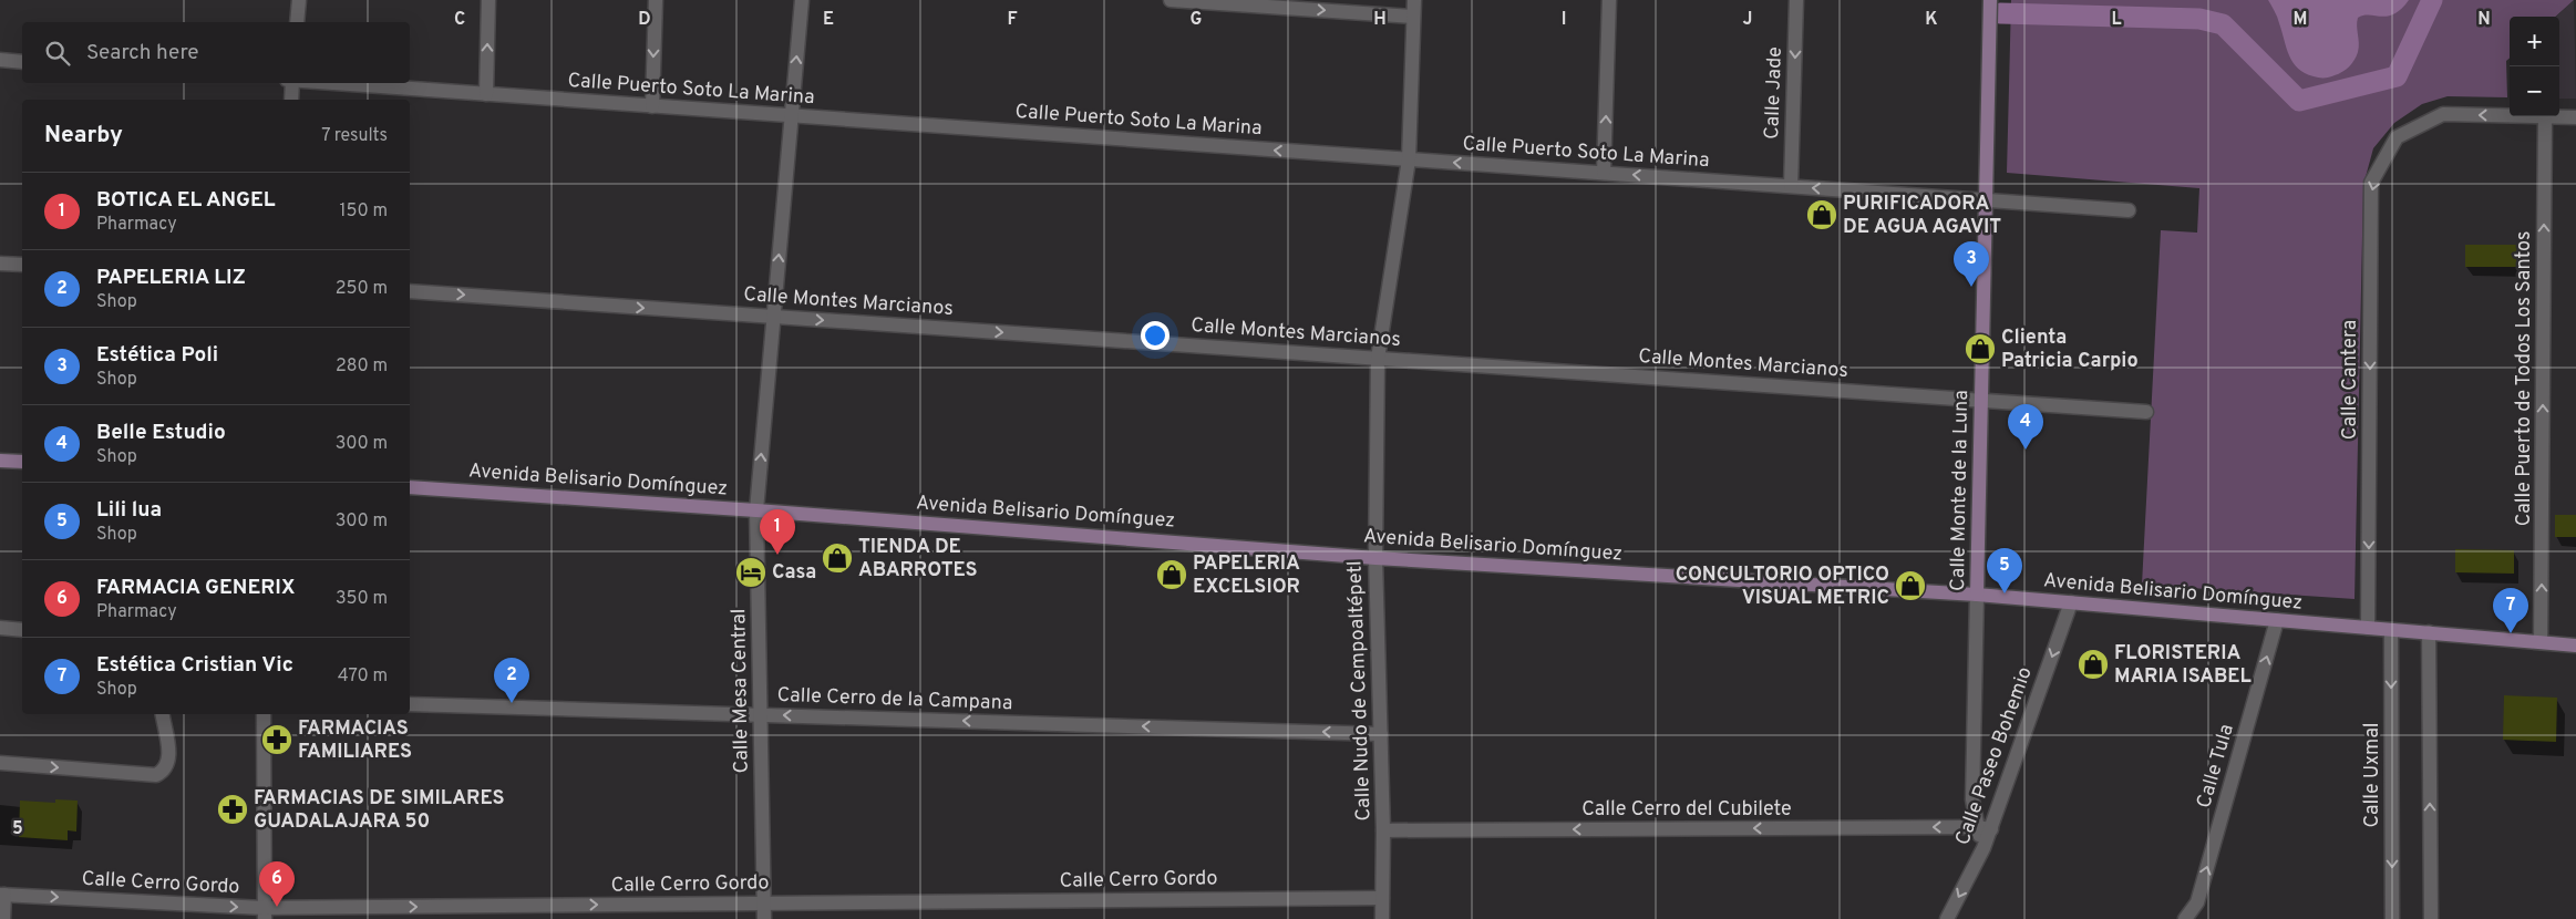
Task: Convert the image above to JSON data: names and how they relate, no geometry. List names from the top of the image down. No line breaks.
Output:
{"streets":{"main road":["Avenida Belisario Domínguez","Calle Monte de la Luna"],"street":["Calle Puerto Soto La Marina","Calle Jade","Calle Montes Marcianos","Calle Puerto de Todos Los Santos","Calle Cantera","Calle Mesa Central","Calle Nudo de Cempoaltépetl","Calle Cerro de la Campana","Calle Paseo Bohemio","Calle Tula","Calle Uxmal","Calle Cerro del Cubilete","Calle Cerro Gordo"]},"crossings":[["Calle Puerto Soto La Marina","Calle Jade"],["Calle Puerto Soto La Marina","Calle Monte de la Luna"],["Calle Puerto Soto La Marina","Calle Mesa Central"],["Calle Puerto Soto La Marina","Calle Nudo de Cempoaltépetl"],["Calle Montes Marcianos","Calle Monte de la Luna"],["Calle Montes Marcianos","Calle Mesa Central"],["Calle Montes Marcianos","Calle Nudo de Cempoaltépetl"],["Calle Puerto de Todos Los Santos","Avenida Belisario Domínguez"],["Calle Cantera","Avenida Belisario Domínguez"],["Avenida Belisario Domínguez","Calle Monte de la Luna"],["Avenida Belisario Domínguez","Calle Mesa Central"],["Avenida Belisario Domínguez","Calle Nudo de Cempoaltépetl"],["Avenida Belisario Domínguez","Calle Paseo Bohemio"],["Avenida Belisario Domínguez","Calle Tula"],["Avenida Belisario Domínguez","Calle Uxmal"],["Calle Monte de la Luna","Calle Paseo Bohemio"],["Calle Monte de la Luna","Calle Cerro del Cubilete"],["Calle Mesa Central","Calle Cerro de la Campana"],["Calle Mesa Central","Calle Cerro Gordo"],["Calle Nudo de Cempoaltépetl","Calle Cerro de la Campana"],["Calle Nudo de Cempoaltépetl","Calle Cerro del Cubilete"],["Calle Nudo de Cempoaltépetl","Calle Cerro Gordo"],["Calle Paseo Bohemio","Calle Cerro del Cubilete"]],"one_way":["Calle Puerto Soto La Marina","Calle Jade","Calle Montes Marcianos","Calle Puerto de Todos Los Santos","Calle Cantera","Calle Mesa Central","Calle Cerro de la Campana","Calle Paseo Bohemio","Calle Tula","Calle Cerro del Cubilete","Calle Cerro Gordo"],"places":{"shop":["PURIFICADORA DE AGUA AGAVIT","Clienta Patricia Carpio","TIENDA DE ABARROTES","PAPELERIA EXCELSIOR","CONCULTORIO OPTICO VISUAL METRIC","FLORISTERIA MARIA ISABEL"],"hotel":["Casa"],"pharmacy":["FARMACIAS FAMILIARES","FARMACIAS DE SIMILARES GUADALAJARA 50"]},"page":{"map_buttons":["+","−"],"search":"Search here","heading":["Nearby","7 results"],"list":[{"mark":"1","name":"BOTICA EL ANGEL","note":"Pharmacy","value":"150 m"},{"mark":"2","name":"PAPELERIA LIZ","note":"Shop","value":"250 m"},{"mark":"3","name":"Estética Poli","note":"Shop","value":"280 m"},{"mark":"4","name":"Belle Estudio","note":"Shop","value":"300 m"},{"mark":"5","name":"Lili lua","note":"Shop","value":"300 m"},{"mark":"6","name":"FARMACIA GENERIX","note":"Pharmacy","value":"350 m"},{"mark":"7","name":"Estética Cristian Vic","note":"Shop","value":"470 m"}],"pins":["3","4","1","5","7","2","6"]},"grid":{"columns":["C","D","E","F","G","H","I","J","K","L","M","N"],"rows":["5"]}}
